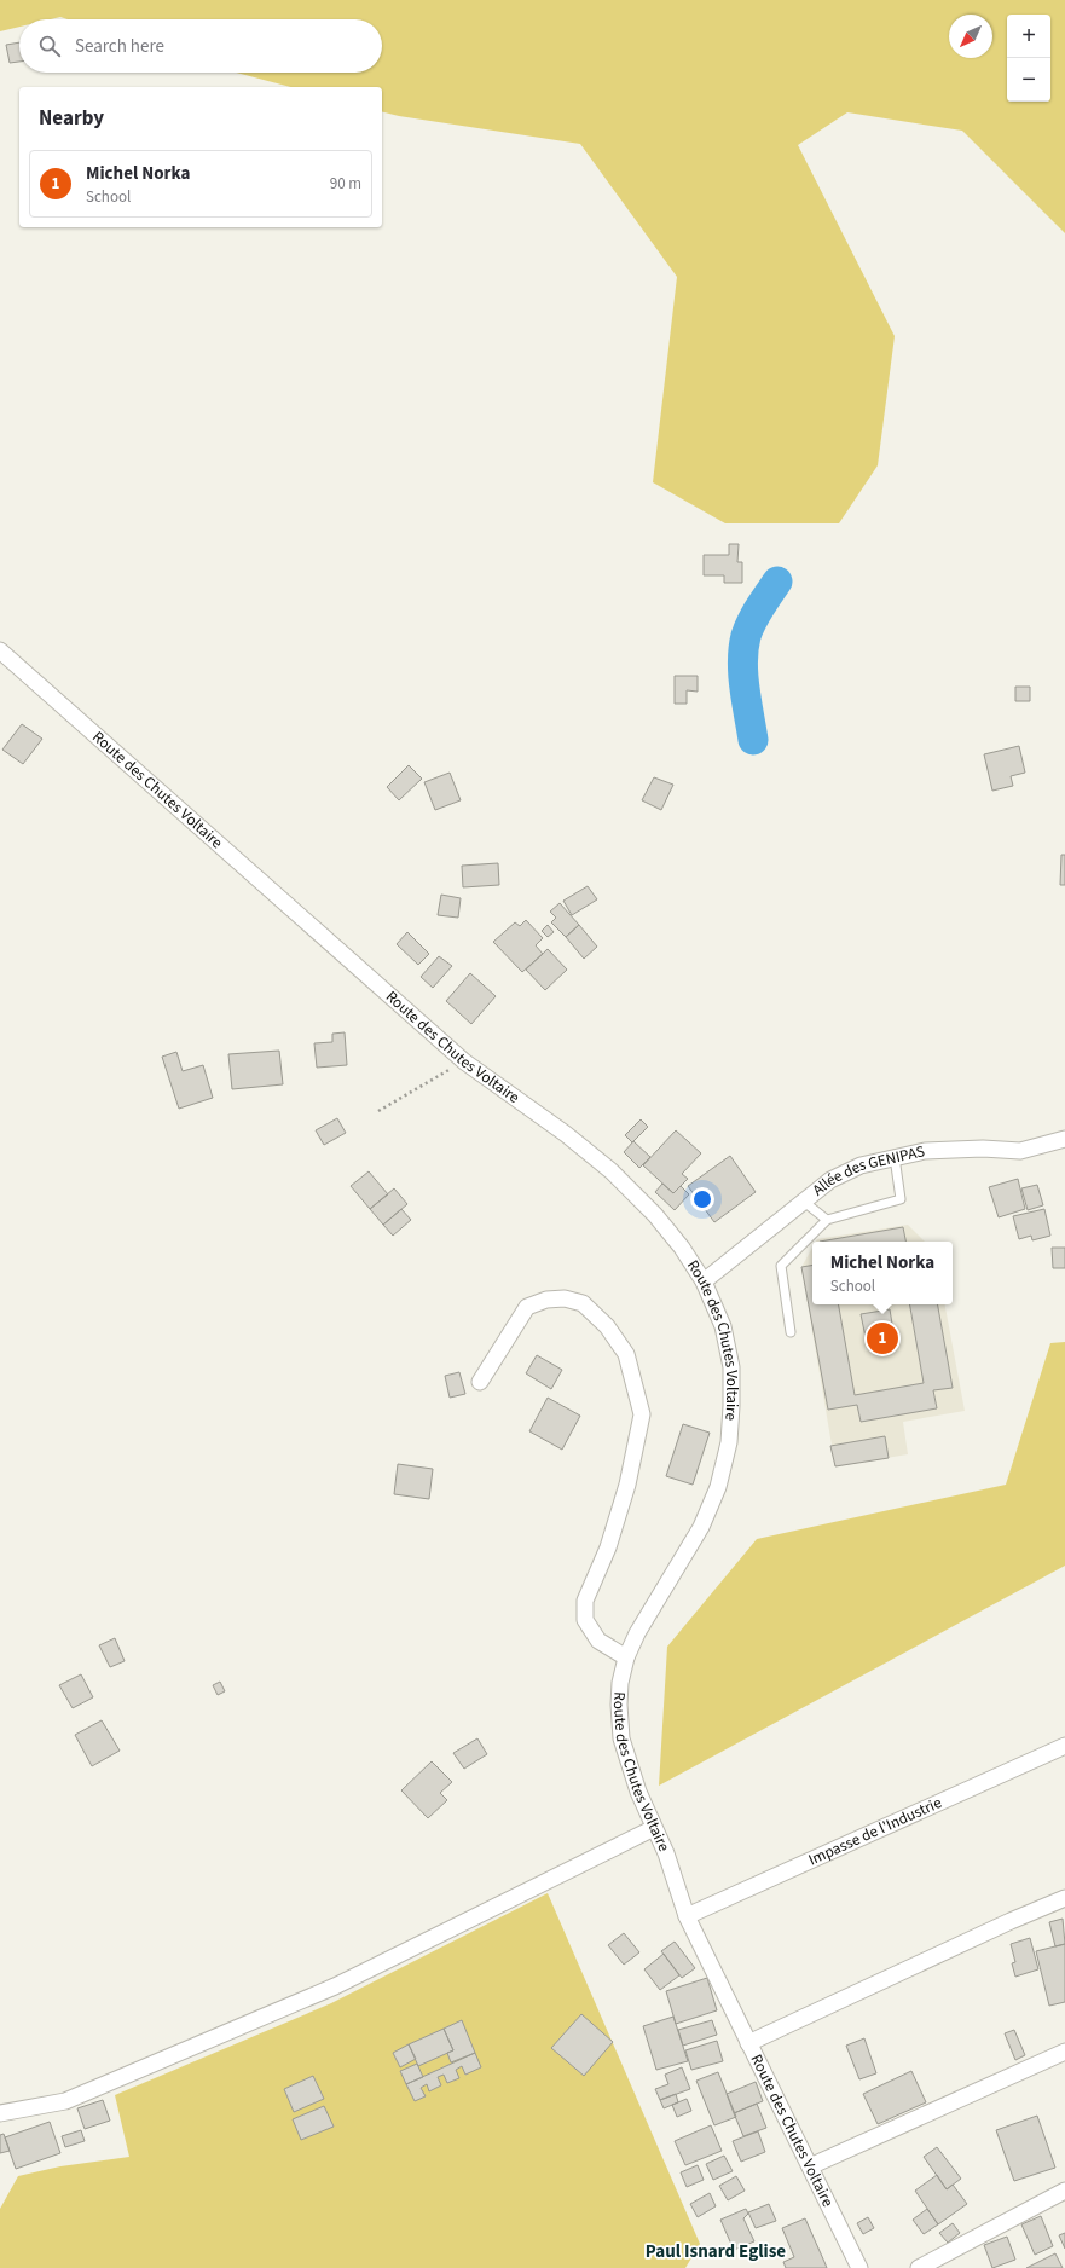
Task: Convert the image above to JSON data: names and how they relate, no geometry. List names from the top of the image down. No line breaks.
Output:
{"streets":{"street":["Route des Chutes Voltaire","Allée des GENIPAS","Impasse de l'Industrie"]},"crossings":[["Route des Chutes Voltaire","Allée des GENIPAS"],["Route des Chutes Voltaire","Impasse de l'Industrie"]],"districts":["Paul Isnard Eglise"],"north":"bottom left","page":{"map_buttons":["+","−"],"search":"Search here","heading":"Nearby","list":[{"mark":"1","name":"Michel Norka","note":"School","value":"90 m"}],"popup":["Michel Norka","School"],"pins":"1"}}
